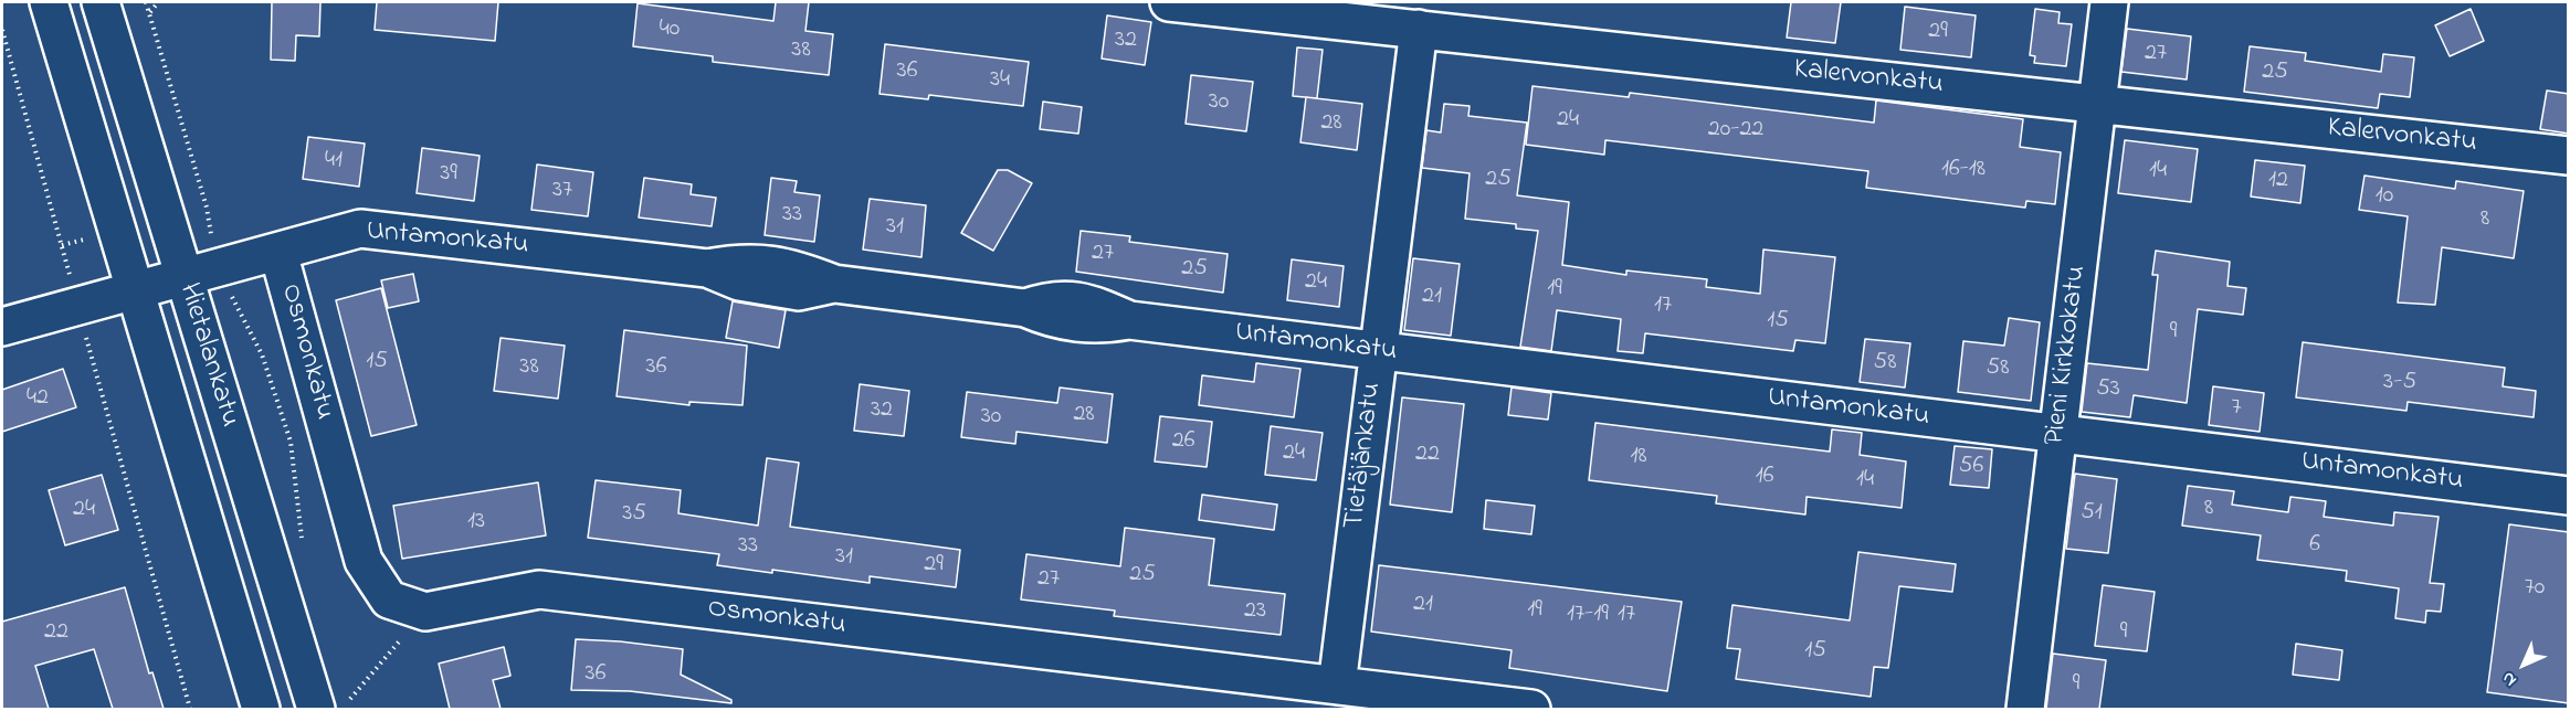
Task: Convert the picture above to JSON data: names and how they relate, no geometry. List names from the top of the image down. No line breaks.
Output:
{"streets":{"street":["Kalervonkatu","Untamonkatu","Osmonkatu","Hietalankatu","Pieni Kirkkokatu","Tietäjänkatu"]},"crossings":[["Kalervonkatu","Pieni Kirkkokatu"],["Kalervonkatu","Tietäjänkatu"],["Untamonkatu","Osmonkatu"],["Untamonkatu","Hietalankatu"],["Untamonkatu","Pieni Kirkkokatu"],["Untamonkatu","Tietäjänkatu"],["Osmonkatu","Tietäjänkatu"]],"house_numbers":["40","29","32","38","27","36","25","34","30","24","28","20-22","41","16-18","14","39","25","12","37","10","33","8","31","27","25","24","19","21","17","15","9","15","58","38","36","58","3-5","53","42","7","32","28","30","26","24","22","18","56","16","14","8","24","51","35","13","6","33","31","29","25","27","70","21","19","23","17-19","17","22","9","15","36","9"],"north":"bottom left"}
